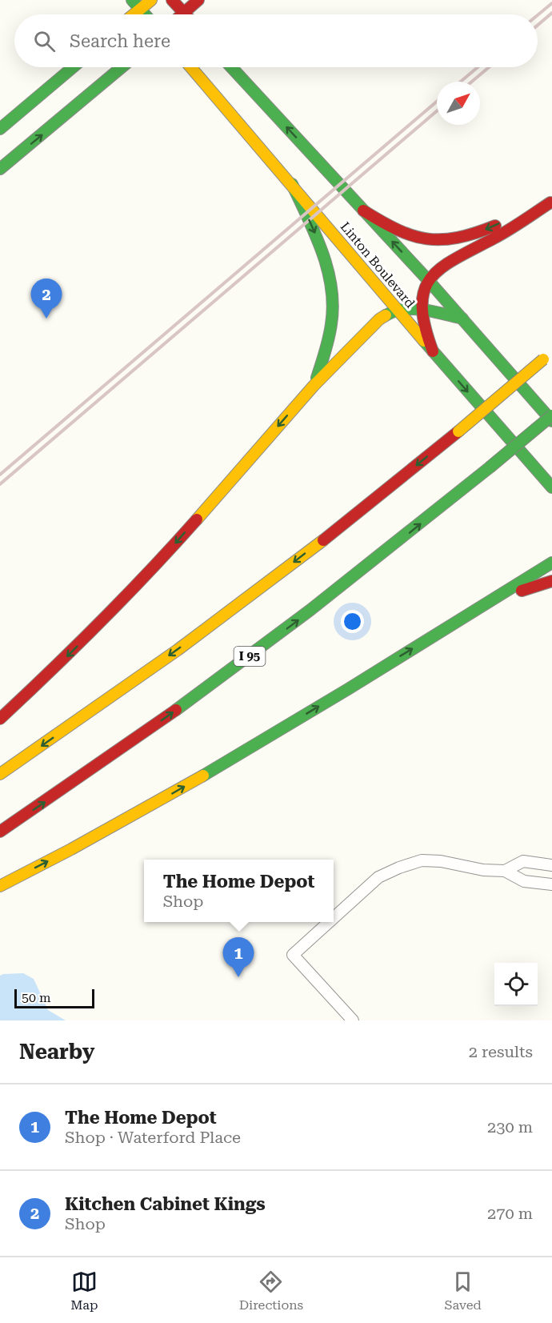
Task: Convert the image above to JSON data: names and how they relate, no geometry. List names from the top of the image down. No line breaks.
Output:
{"streets":{"main road":["Linton Boulevard","I 95"]},"scale_bar":"50 m","north":"top right","page":{"search":"Search here","pins":["2","1"],"popup":["The Home Depot","Shop"],"scale":"50 m","heading":["Nearby","2 results"],"list":[{"mark":"1","name":"The Home Depot","note":"Shop · Waterford Place","value":"230 m"},{"mark":"2","name":"Kitchen Cabinet Kings","note":"Shop","value":"270 m"}],"nav":["Map","Directions","Saved"]}}
